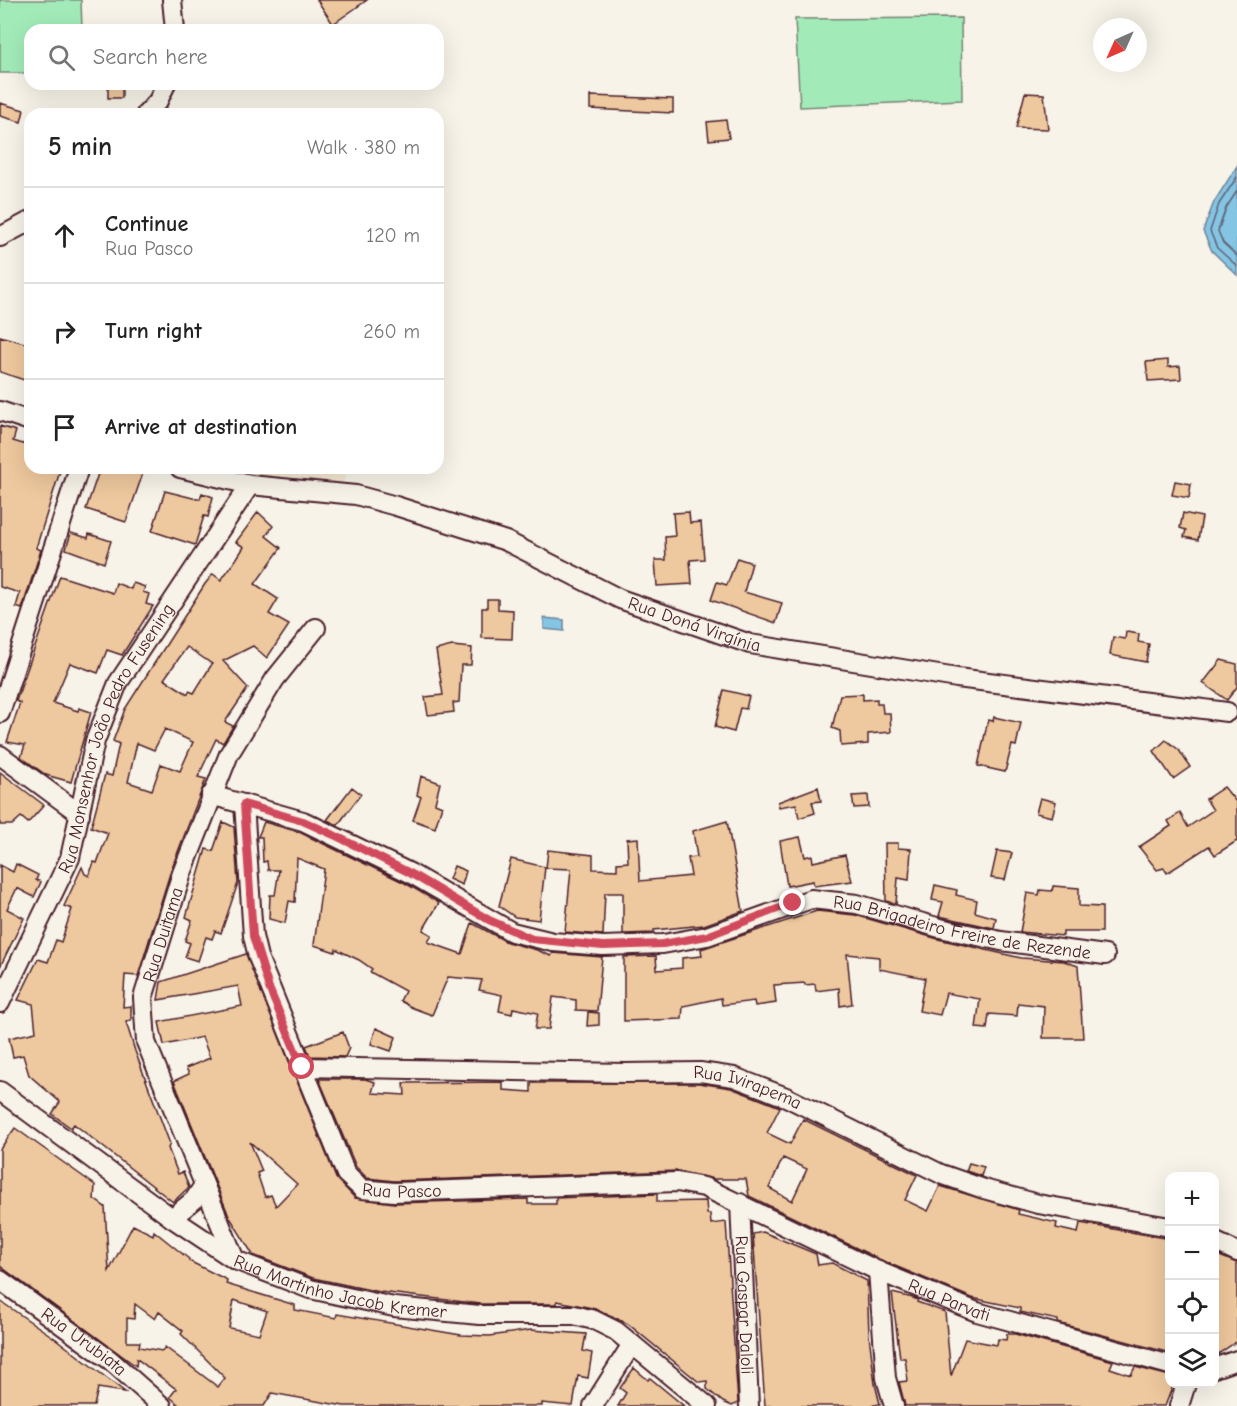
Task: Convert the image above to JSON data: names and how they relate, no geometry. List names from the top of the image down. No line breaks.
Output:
{"streets":{"street":["Rua Doná Virgínia","Rua Monsenhor João Pedro Fusening","Rua Brigadeiro Freire de Rezende","Rua Duitama","Rua Ivirapema","Rua Pasco","Rua Martinho Jacob Kremer","Rua Parvati","Rua Gaspar Daloli","Rua Urubiata"]},"crossings":[["Rua Doná Virgínia","Rua Monsenhor João Pedro Fusening"],["Rua Brigadeiro Freire de Rezende","Rua Duitama"],["Rua Brigadeiro Freire de Rezende","Rua Pasco"],["Rua Duitama","Rua Martinho Jacob Kremer"],["Rua Ivirapema","Rua Pasco"],["Rua Pasco","Rua Parvati"],["Rua Pasco","Rua Gaspar Daloli"],["Rua Parvati","Rua Gaspar Daloli"]],"north":"bottom left","page":{"search":"Search here","heading":["5 min","Walk · 380 m"],"list":[["Continue","Rua Pasco","120 m"],["Turn right","260 m"],"Arrive at destination"],"map_buttons":["+","−"]}}
